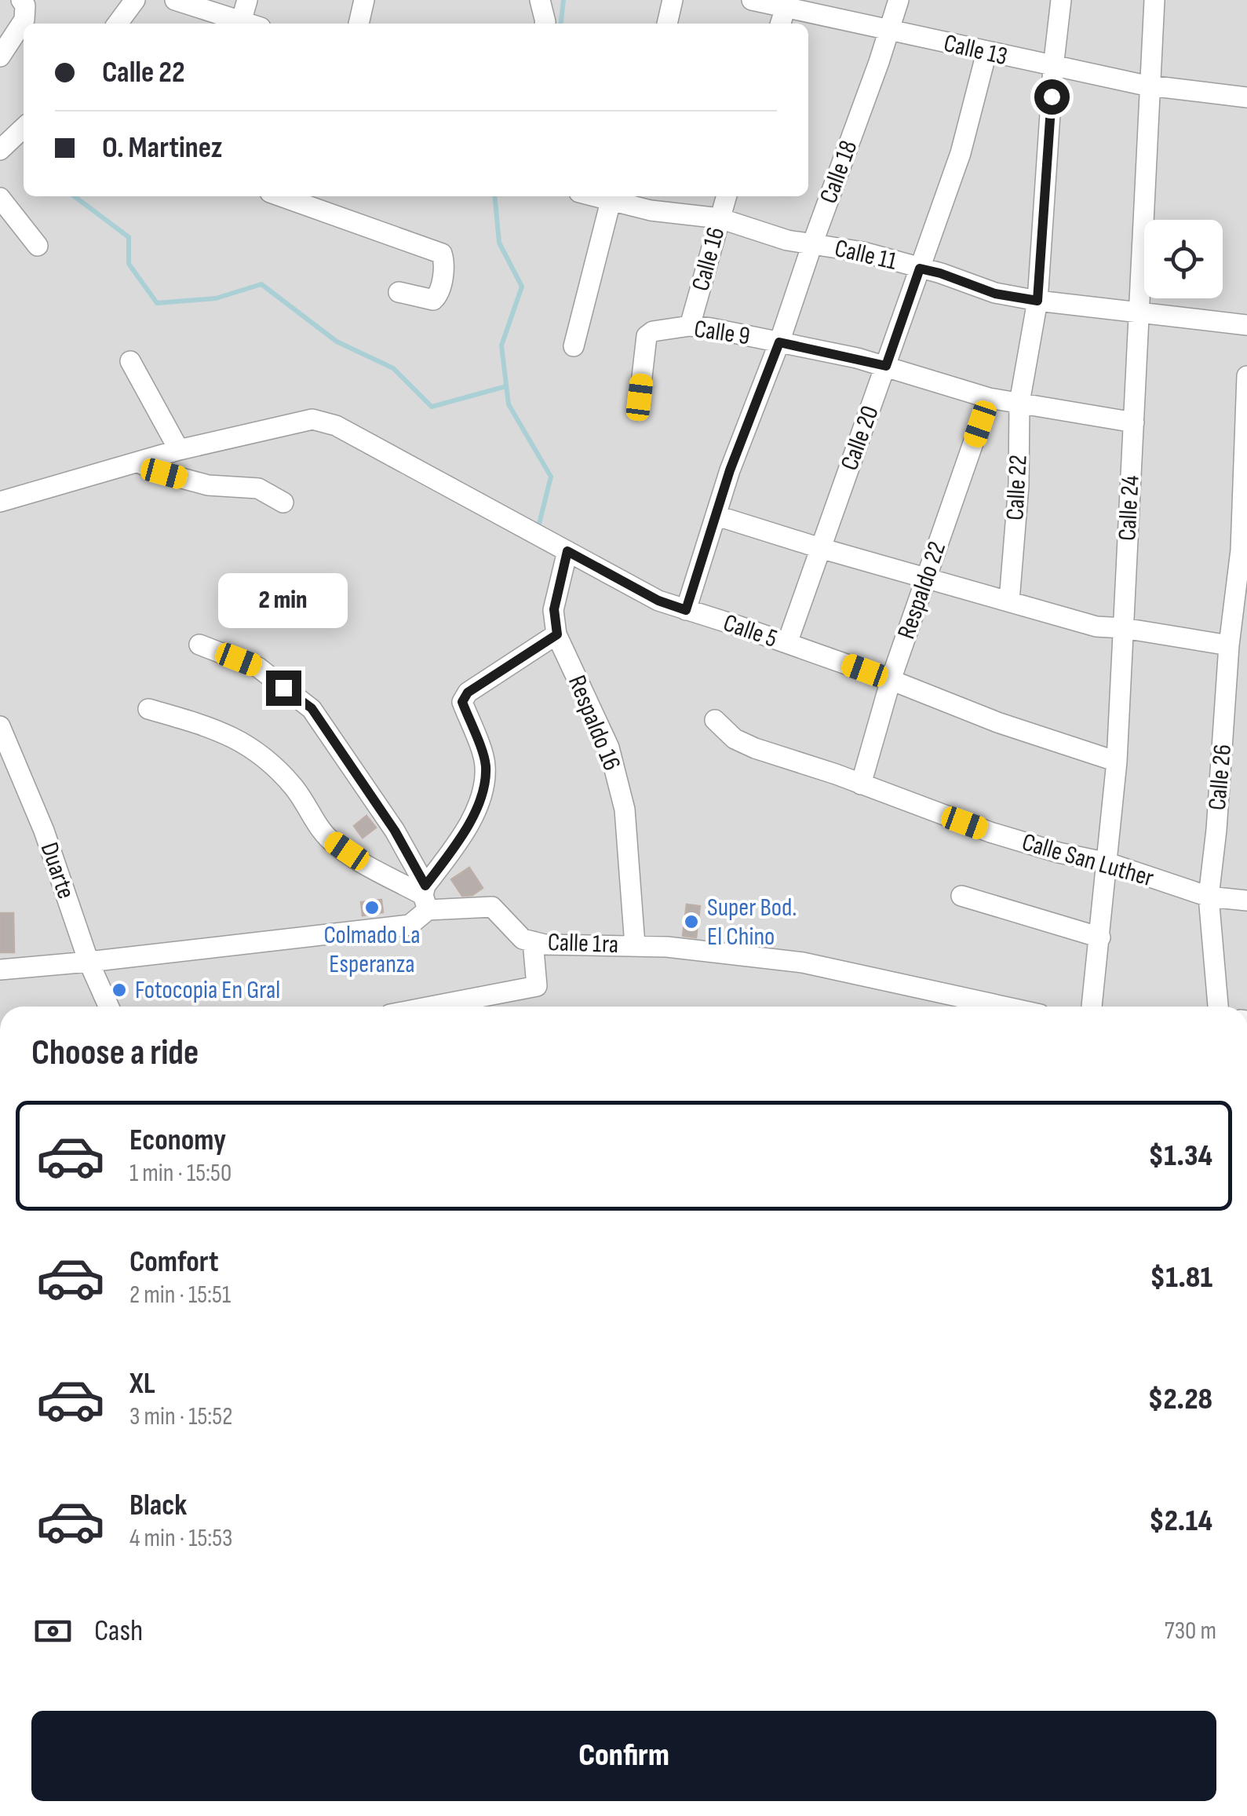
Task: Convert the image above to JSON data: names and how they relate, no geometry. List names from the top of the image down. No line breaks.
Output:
{"streets":{"street":["Calle 13","Calle 18","Calle 11","Calle 16","Calle 9","Calle 20","Calle 22","Calle 24","Respaldo 22","Calle 5","Respaldo 16","Calle 26","Calle San Luther","Duarte","Calle 1ra"]},"crossings":[["Calle 13","Calle 18"],["Calle 13","Calle 20"],["Calle 13","Calle 22"],["Calle 13","Calle 24"],["Calle 18","Calle 11"],["Calle 18","Calle 9"],["Calle 18","Calle 5"],["Calle 11","Calle 16"],["Calle 11","Calle 20"],["Calle 11","Calle 22"],["Calle 11","Calle 24"],["Calle 16","Calle 9"],["Calle 9","Calle 20"],["Calle 9","Calle 22"],["Calle 9","Calle 24"],["Calle 9","Respaldo 22"],["Calle 20","Calle 5"],["Calle 24","Calle 5"],["Calle 24","Calle San Luther"],["Respaldo 22","Calle 5"],["Respaldo 22","Calle San Luther"],["Calle 5","Respaldo 16"],["Respaldo 16","Calle 1ra"],["Calle 26","Calle San Luther"],["Duarte","Calle 1ra"]],"places":["Colmado La Esperanza","Super Bod. El Chino","Fotocopia En Gral"],"page":{"banner":["Calle 22","O. Martinez"],"bubble":"2 min","heading":"Choose a ride","list":[{"name":"Economy","note":"1 min · 15:50","value":"$1.34"},{"name":"Comfort","note":"2 min · 15:51","value":"$1.81"},{"name":"XL","note":"3 min · 15:52","value":"$2.28"},{"name":"Black","note":"4 min · 15:53","value":"$2.14"}],"pay":["Cash","730 m"],"buttons":"Confirm"}}
